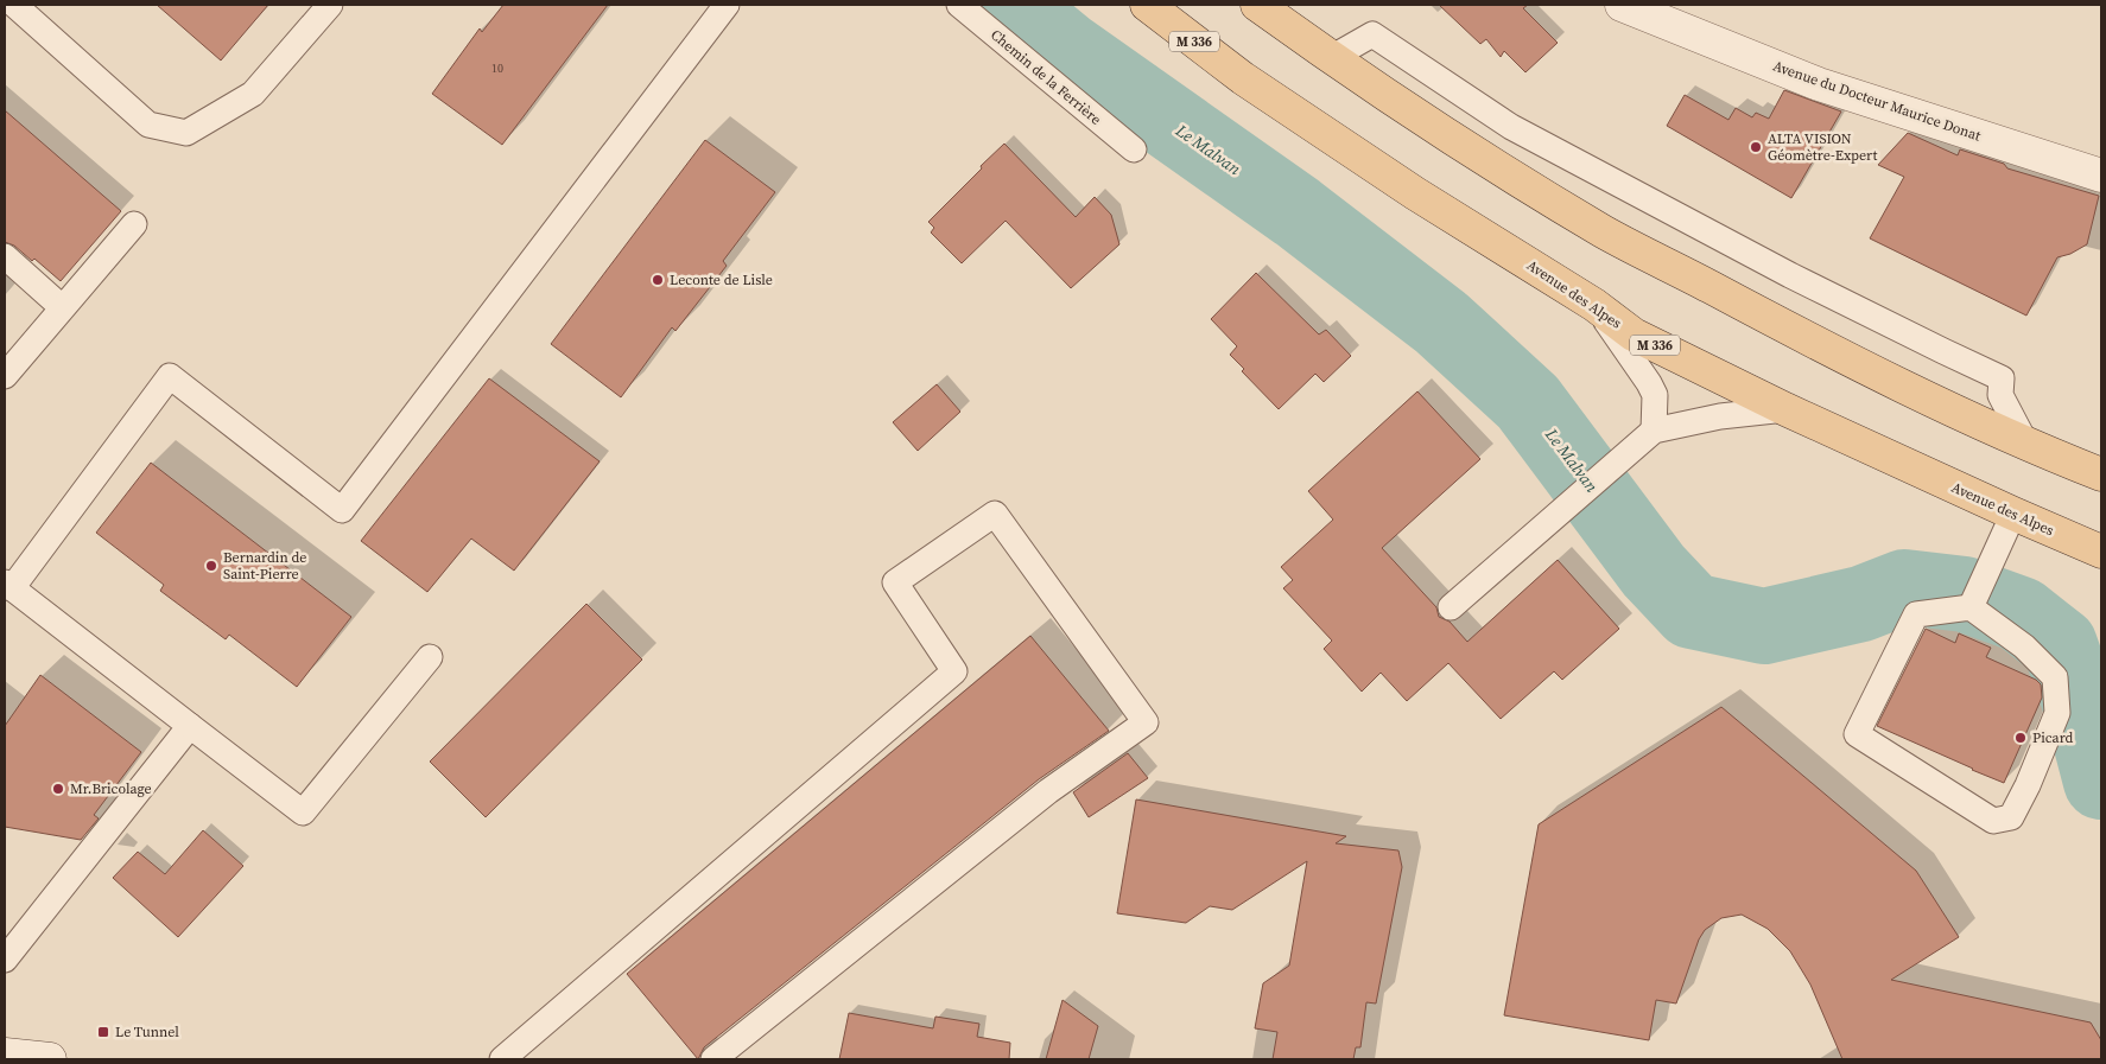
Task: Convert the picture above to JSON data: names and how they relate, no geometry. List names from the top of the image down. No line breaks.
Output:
{"streets":{"main road":["M 336","Avenue des Alpes"],"street":["Avenue du Docteur Maurice Donat"],"lane":["Chemin de la Ferrière"]},"water":["Le Malvan"],"places":{"other":["ALTA VISION Géomètre-Expert","Leconte de Lisle","Bernardin de Saint-Pierre","Picard","Mr.Bricolage"],"transit":["Le Tunnel"]},"house_numbers":["10"]}
